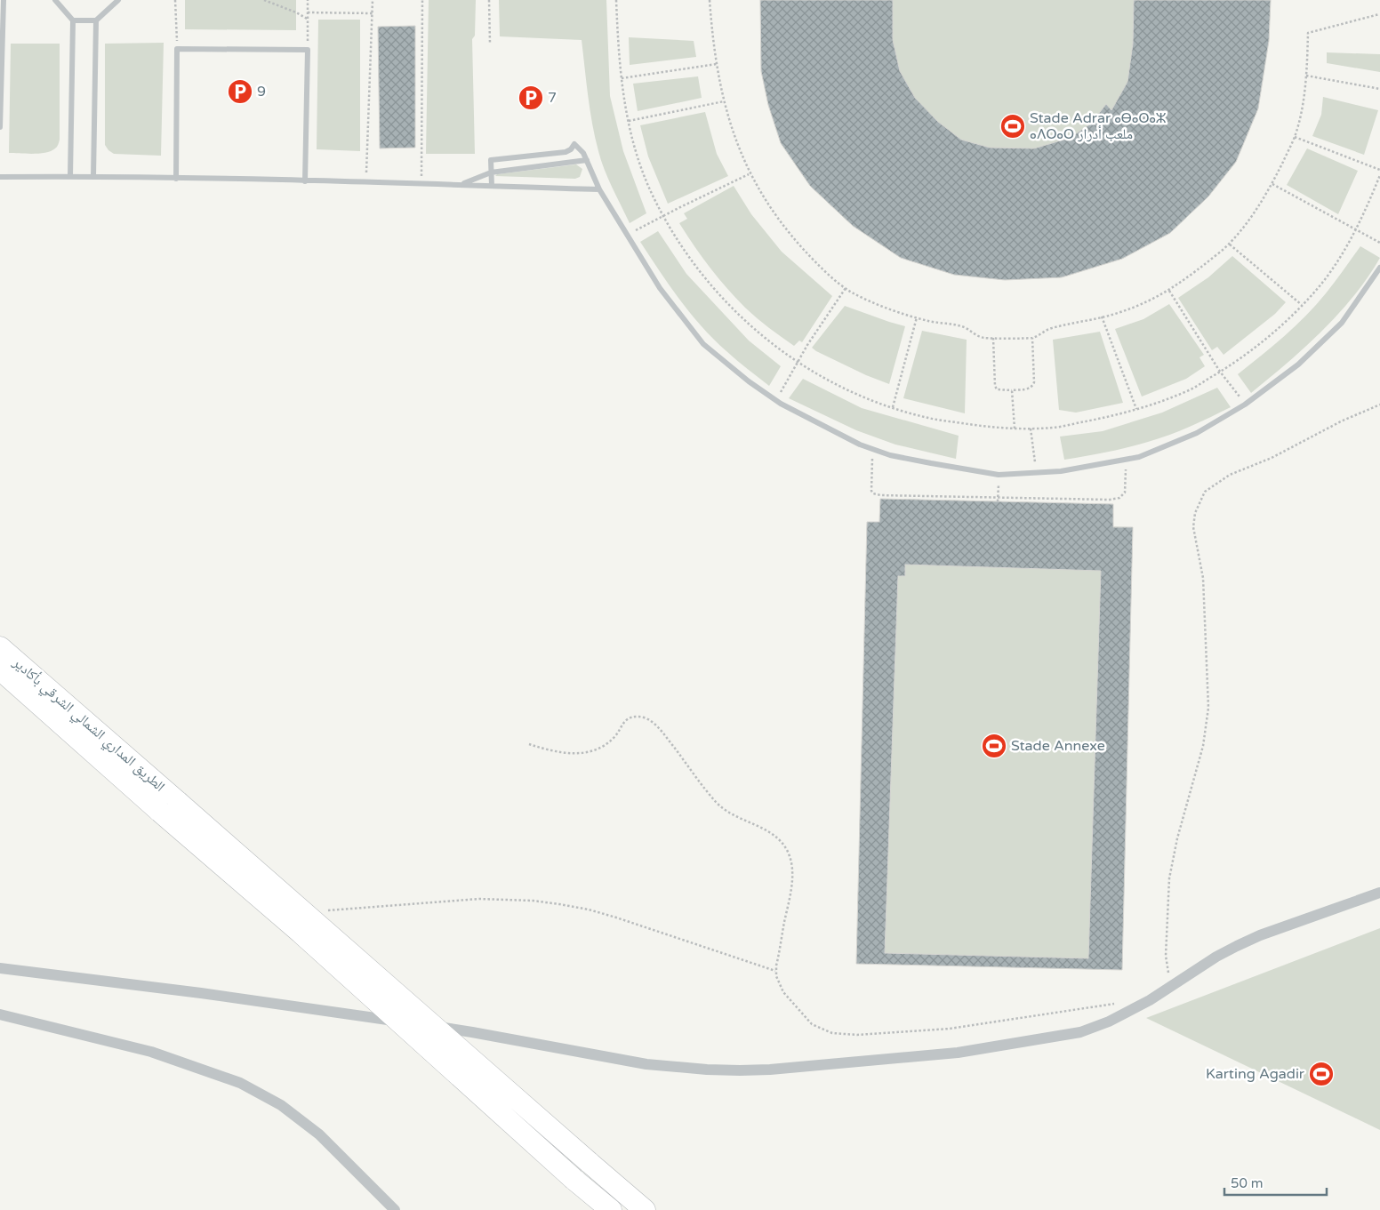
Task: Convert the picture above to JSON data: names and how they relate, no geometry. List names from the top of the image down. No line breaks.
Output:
{"streets":{"highway":["الطريق المداري الشمالي الشرقي بأكادير"]},"places":{"parking":["9","7"],"sports":["Stade Adrar ⴰⴱⴰⵔⴰⵣ ⴰⴷⵔⴰⵔ ملعب أدرار","Stade Annexe","Karting Agadir"]},"scale_bar":"50 m"}
